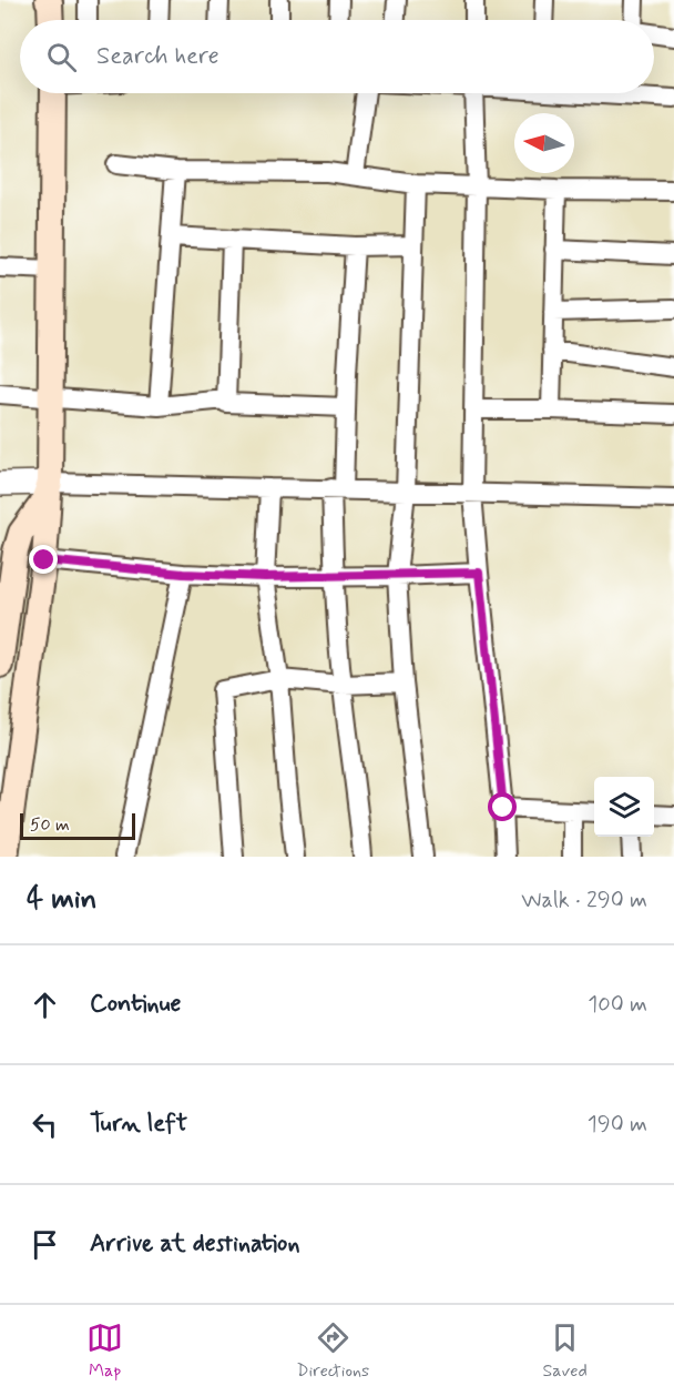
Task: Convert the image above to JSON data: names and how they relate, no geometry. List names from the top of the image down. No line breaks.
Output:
{"scale_bar":"50 m","north":"left","page":{"search":"Search here","scale":"50 m","heading":["4 min","Walk · 290 m"],"list":[["Continue","100 m"],["Turn left","190 m"],"Arrive at destination"],"nav":["Map","Directions","Saved"]}}
